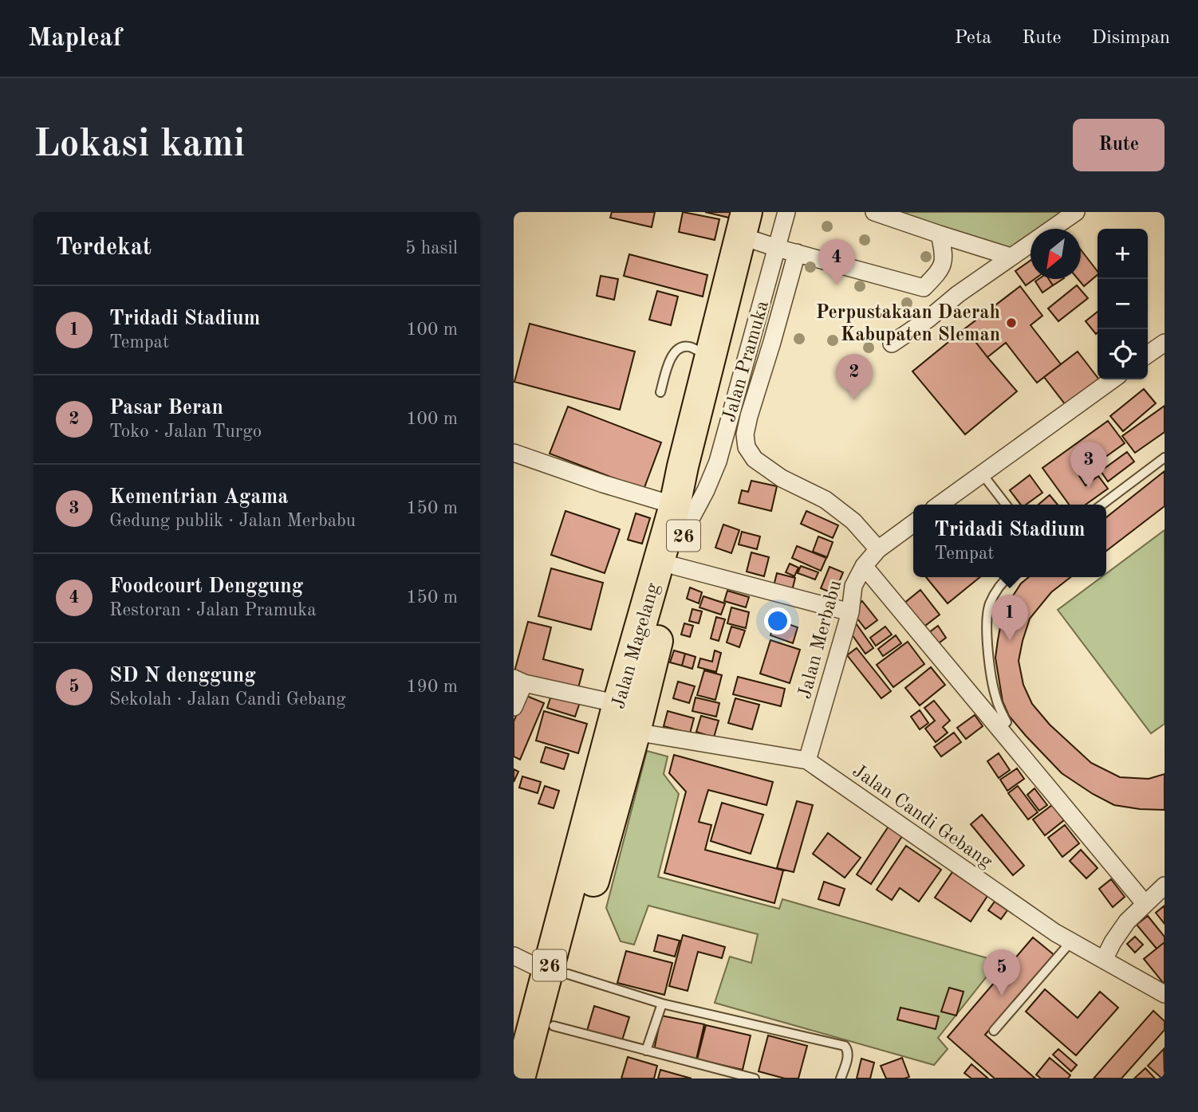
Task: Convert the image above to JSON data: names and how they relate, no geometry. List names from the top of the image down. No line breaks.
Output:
{"streets":{"highway":["26","Jalan Magelang"],"street":["Jalan Pramuka","Jalan Merbabu","Jalan Candi Gebang"]},"crossings":[["Jalan Pramuka","Jalan Merbabu"],["Jalan Merbabu","Jalan Candi Gebang"],["Jalan Magelang","Jalan Candi Gebang"]],"places":["Perpustakaan Daerah Kabupaten Sleman"],"north":"bottom left","page":{"header":"Mapleaf","nav":["Peta","Rute","Disimpan"],"buttons":"Rute","title":"Lokasi kami","heading":["Terdekat","5 hasil"],"map_buttons":["+","−"],"pins":["4","2","3","1","5"],"list":[{"mark":"1","name":"Tridadi Stadium","note":"Tempat","value":"100 m"},{"mark":"2","name":"Pasar Beran","note":"Toko · Jalan Turgo","value":"100 m"},{"mark":"3","name":"Kementrian Agama","note":"Gedung publik · Jalan Merbabu","value":"150 m"},{"mark":"4","name":"Foodcourt Denggung","note":"Restoran · Jalan Pramuka","value":"150 m"},{"mark":"5","name":"SD N denggung","note":"Sekolah · Jalan Candi Gebang","value":"190 m"}],"popup":["Tridadi Stadium","Tempat"]}}
